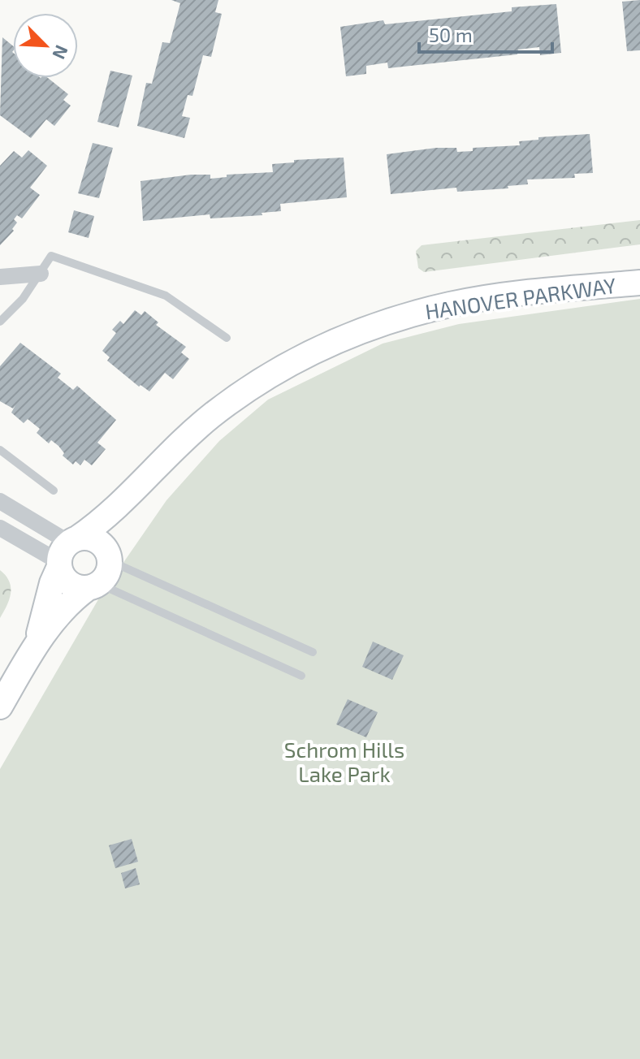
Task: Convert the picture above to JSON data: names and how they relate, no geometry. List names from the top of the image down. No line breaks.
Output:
{"streets":{"street":["HANOVER PARKWAY"]},"parks":["Schrom Hills Lake Park"],"scale_bar":"50 m","north":"bottom right"}
